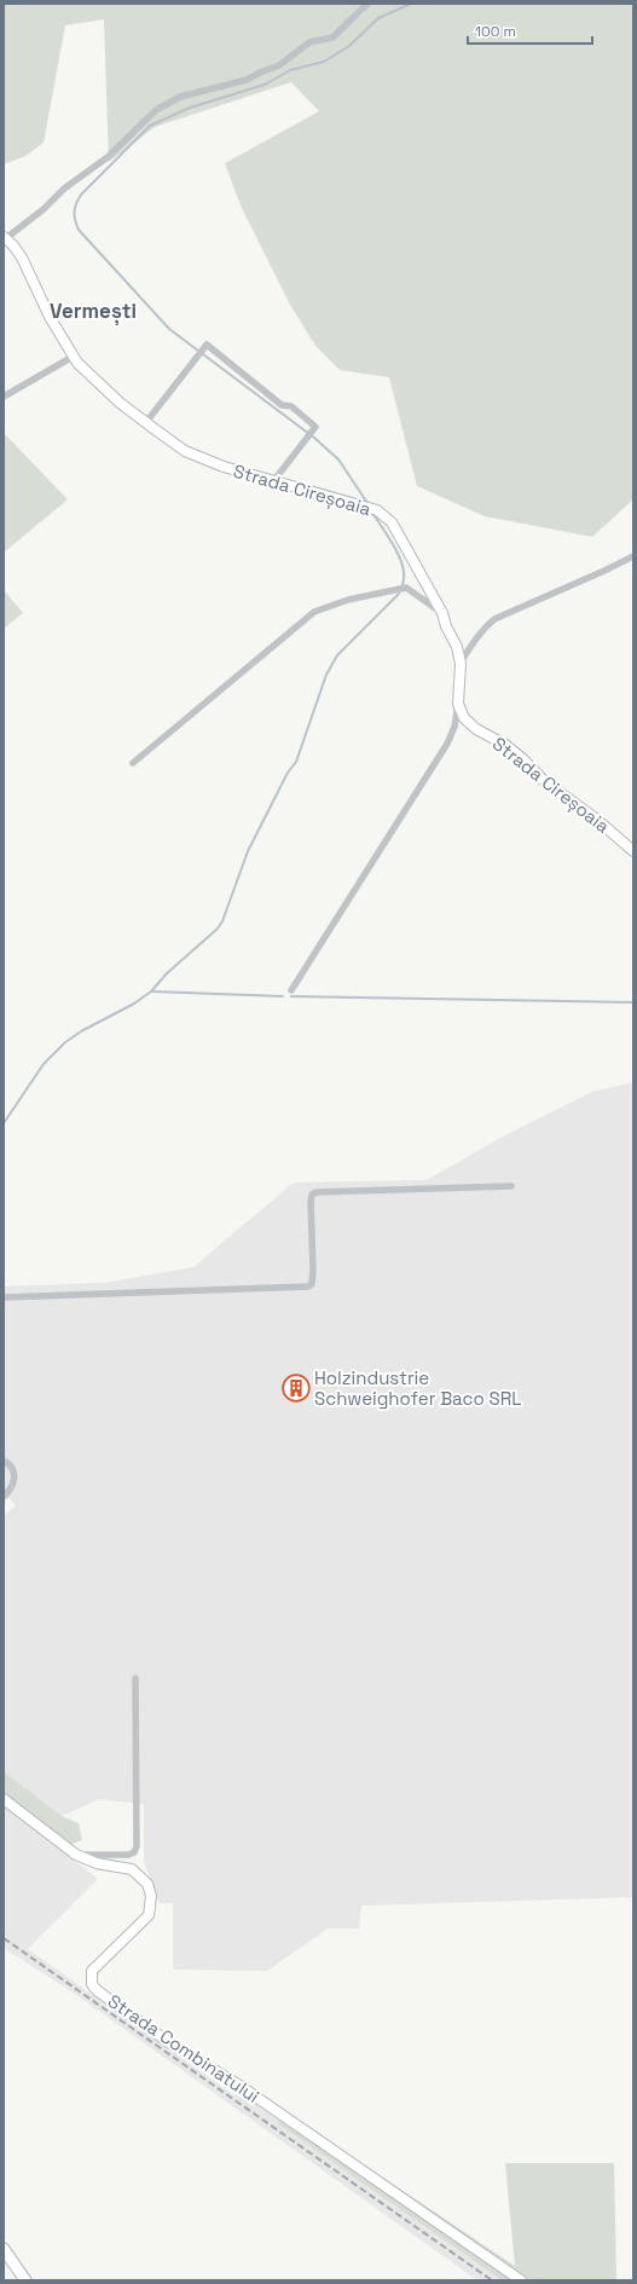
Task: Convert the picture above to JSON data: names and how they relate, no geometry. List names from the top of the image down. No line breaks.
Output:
{"streets":{"street":["Strada Cireșoaia","Strada Combinatului"]},"districts":["Vermești"],"places":{"building":["Holzindustrie Schweighofer Baco SRL"]},"scale_bar":"100 m"}
